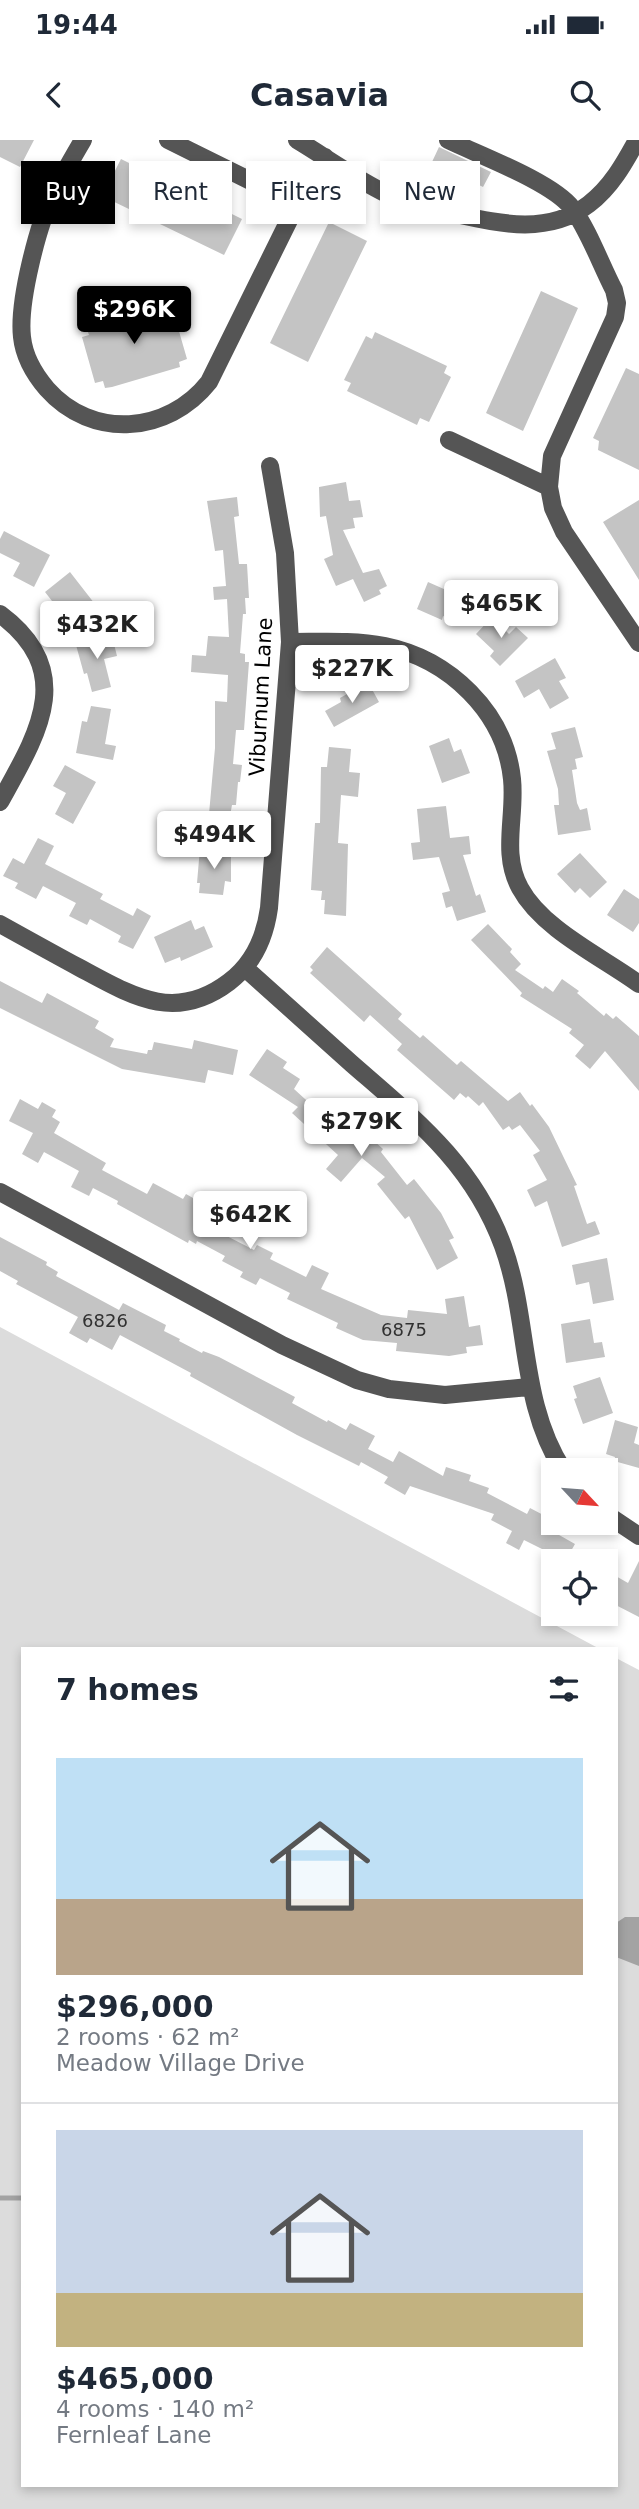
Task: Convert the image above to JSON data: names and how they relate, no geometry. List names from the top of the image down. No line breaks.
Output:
{"streets":{"street":["Viburnum Lane"]},"house_numbers":["6826","6875"],"north":"bottom right","page":{"status":"19:44","header":"Casavia","chip":["Buy","Rent","Filters","New"],"price":["$296K","$465K","$432K","$227K","$494K","$279K","$642K"],"heading":"7 homes","list":[{"name":"$296,000","note":"2 rooms · 62 m² · Meadow Village Drive"},{"name":"$465,000","note":"4 rooms · 140 m² · Fernleaf Lane"}]}}
